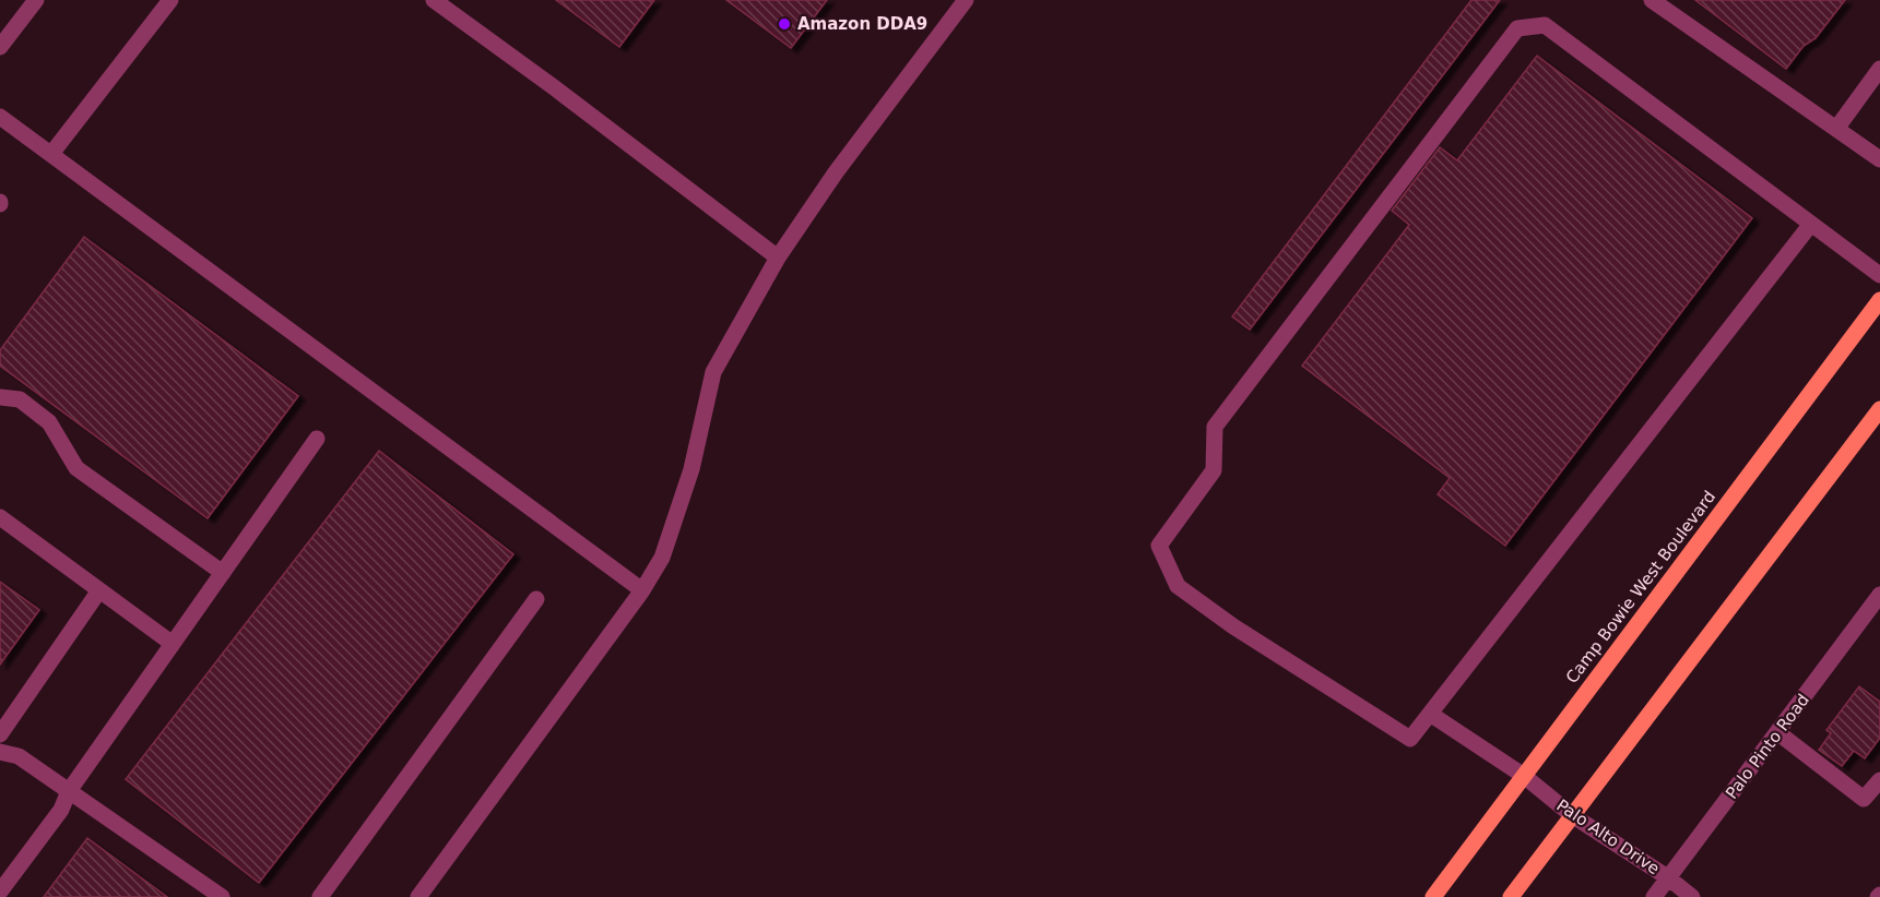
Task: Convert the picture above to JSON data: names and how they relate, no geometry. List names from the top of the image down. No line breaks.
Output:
{"streets":{"main road":["Camp Bowie West Boulevard"],"street":["Palo Pinto Road","Palo Alto Drive"]},"crossings":[["Camp Bowie West Boulevard","Palo Alto Drive"],["Palo Pinto Road","Palo Alto Drive"]],"places":["Amazon DDA9"]}
